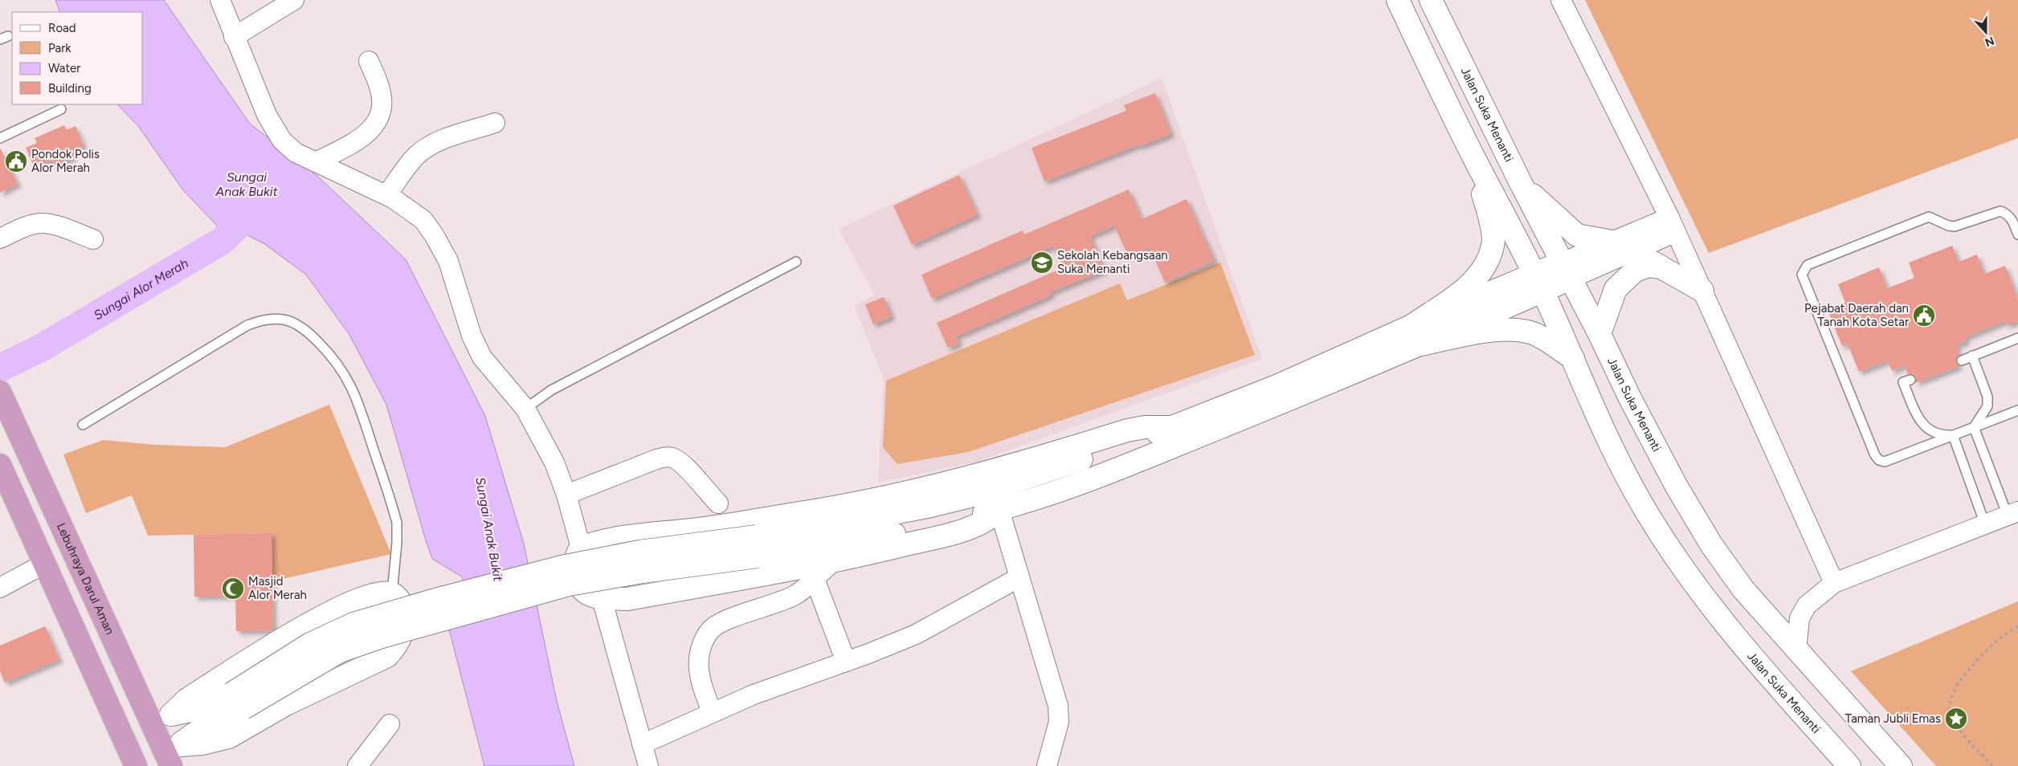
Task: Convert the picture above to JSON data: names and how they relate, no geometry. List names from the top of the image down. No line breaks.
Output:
{"streets":{"highway":["Lebuhraya Darul Aman"],"street":["Jalan Suka Menanti"]},"water":["Sungai Anak Bukit","Sungai Alor Merah"],"places":{"public building":["Pondok Polis Alor Merah","Pejabat Daerah dan Tanah Kota Setar"],"school or university":["Sekolah Kebangsaan Suka Menanti"],"mosque":["Masjid Alor Merah"],"place":["Taman Jubli Emas"]},"legend":["Road","Park","Water","Building"],"north":"bottom"}
